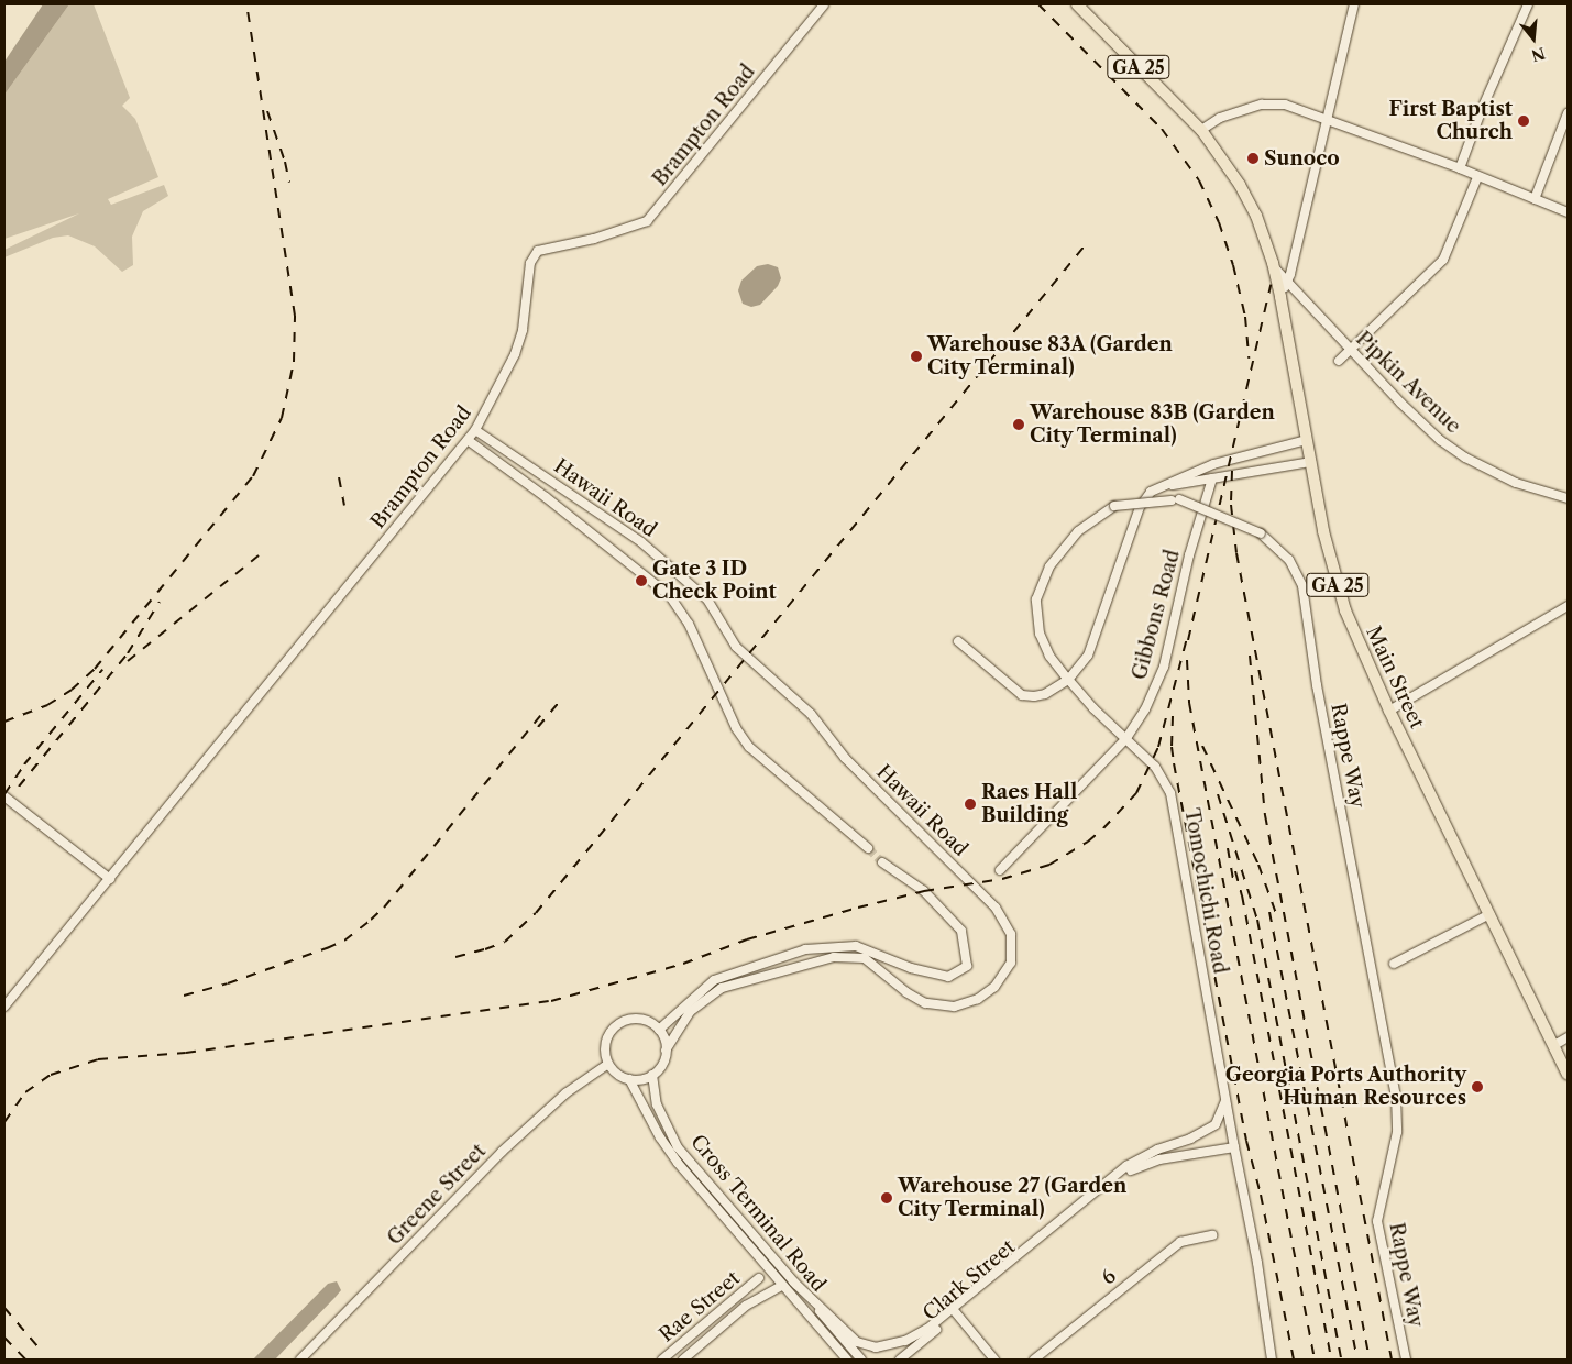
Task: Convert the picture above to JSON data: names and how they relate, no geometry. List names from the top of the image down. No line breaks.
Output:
{"streets":{"main road":["GA 25","Main Street"],"street":["Brampton Road","Pipkin Avenue","Hawaii Road","Gibbons Road","Rappe Way","Tomochichi Road","Greene Street","Cross Terminal Road","6","Clark Street","Rae Street"]},"crossings":[["Brampton Road","Hawaii Road"],["Pipkin Avenue","Main Street"],["Hawaii Road","Greene Street"],["Hawaii Road","Cross Terminal Road"],["Gibbons Road","Tomochichi Road"],["Rappe Way","Tomochichi Road"],["Tomochichi Road","Clark Street"],["Greene Street","Cross Terminal Road"],["Cross Terminal Road","Clark Street"],["Cross Terminal Road","Rae Street"]],"places":["First Baptist Church","Sunoco","Warehouse 83A (Garden City Terminal)","Warehouse 83B (Garden City Terminal)","Gate 3 ID Check Point","Raes Hall Building","Georgia Ports Authority Human Resources","Warehouse 27 (Garden City Terminal)"],"north":"bottom"}
